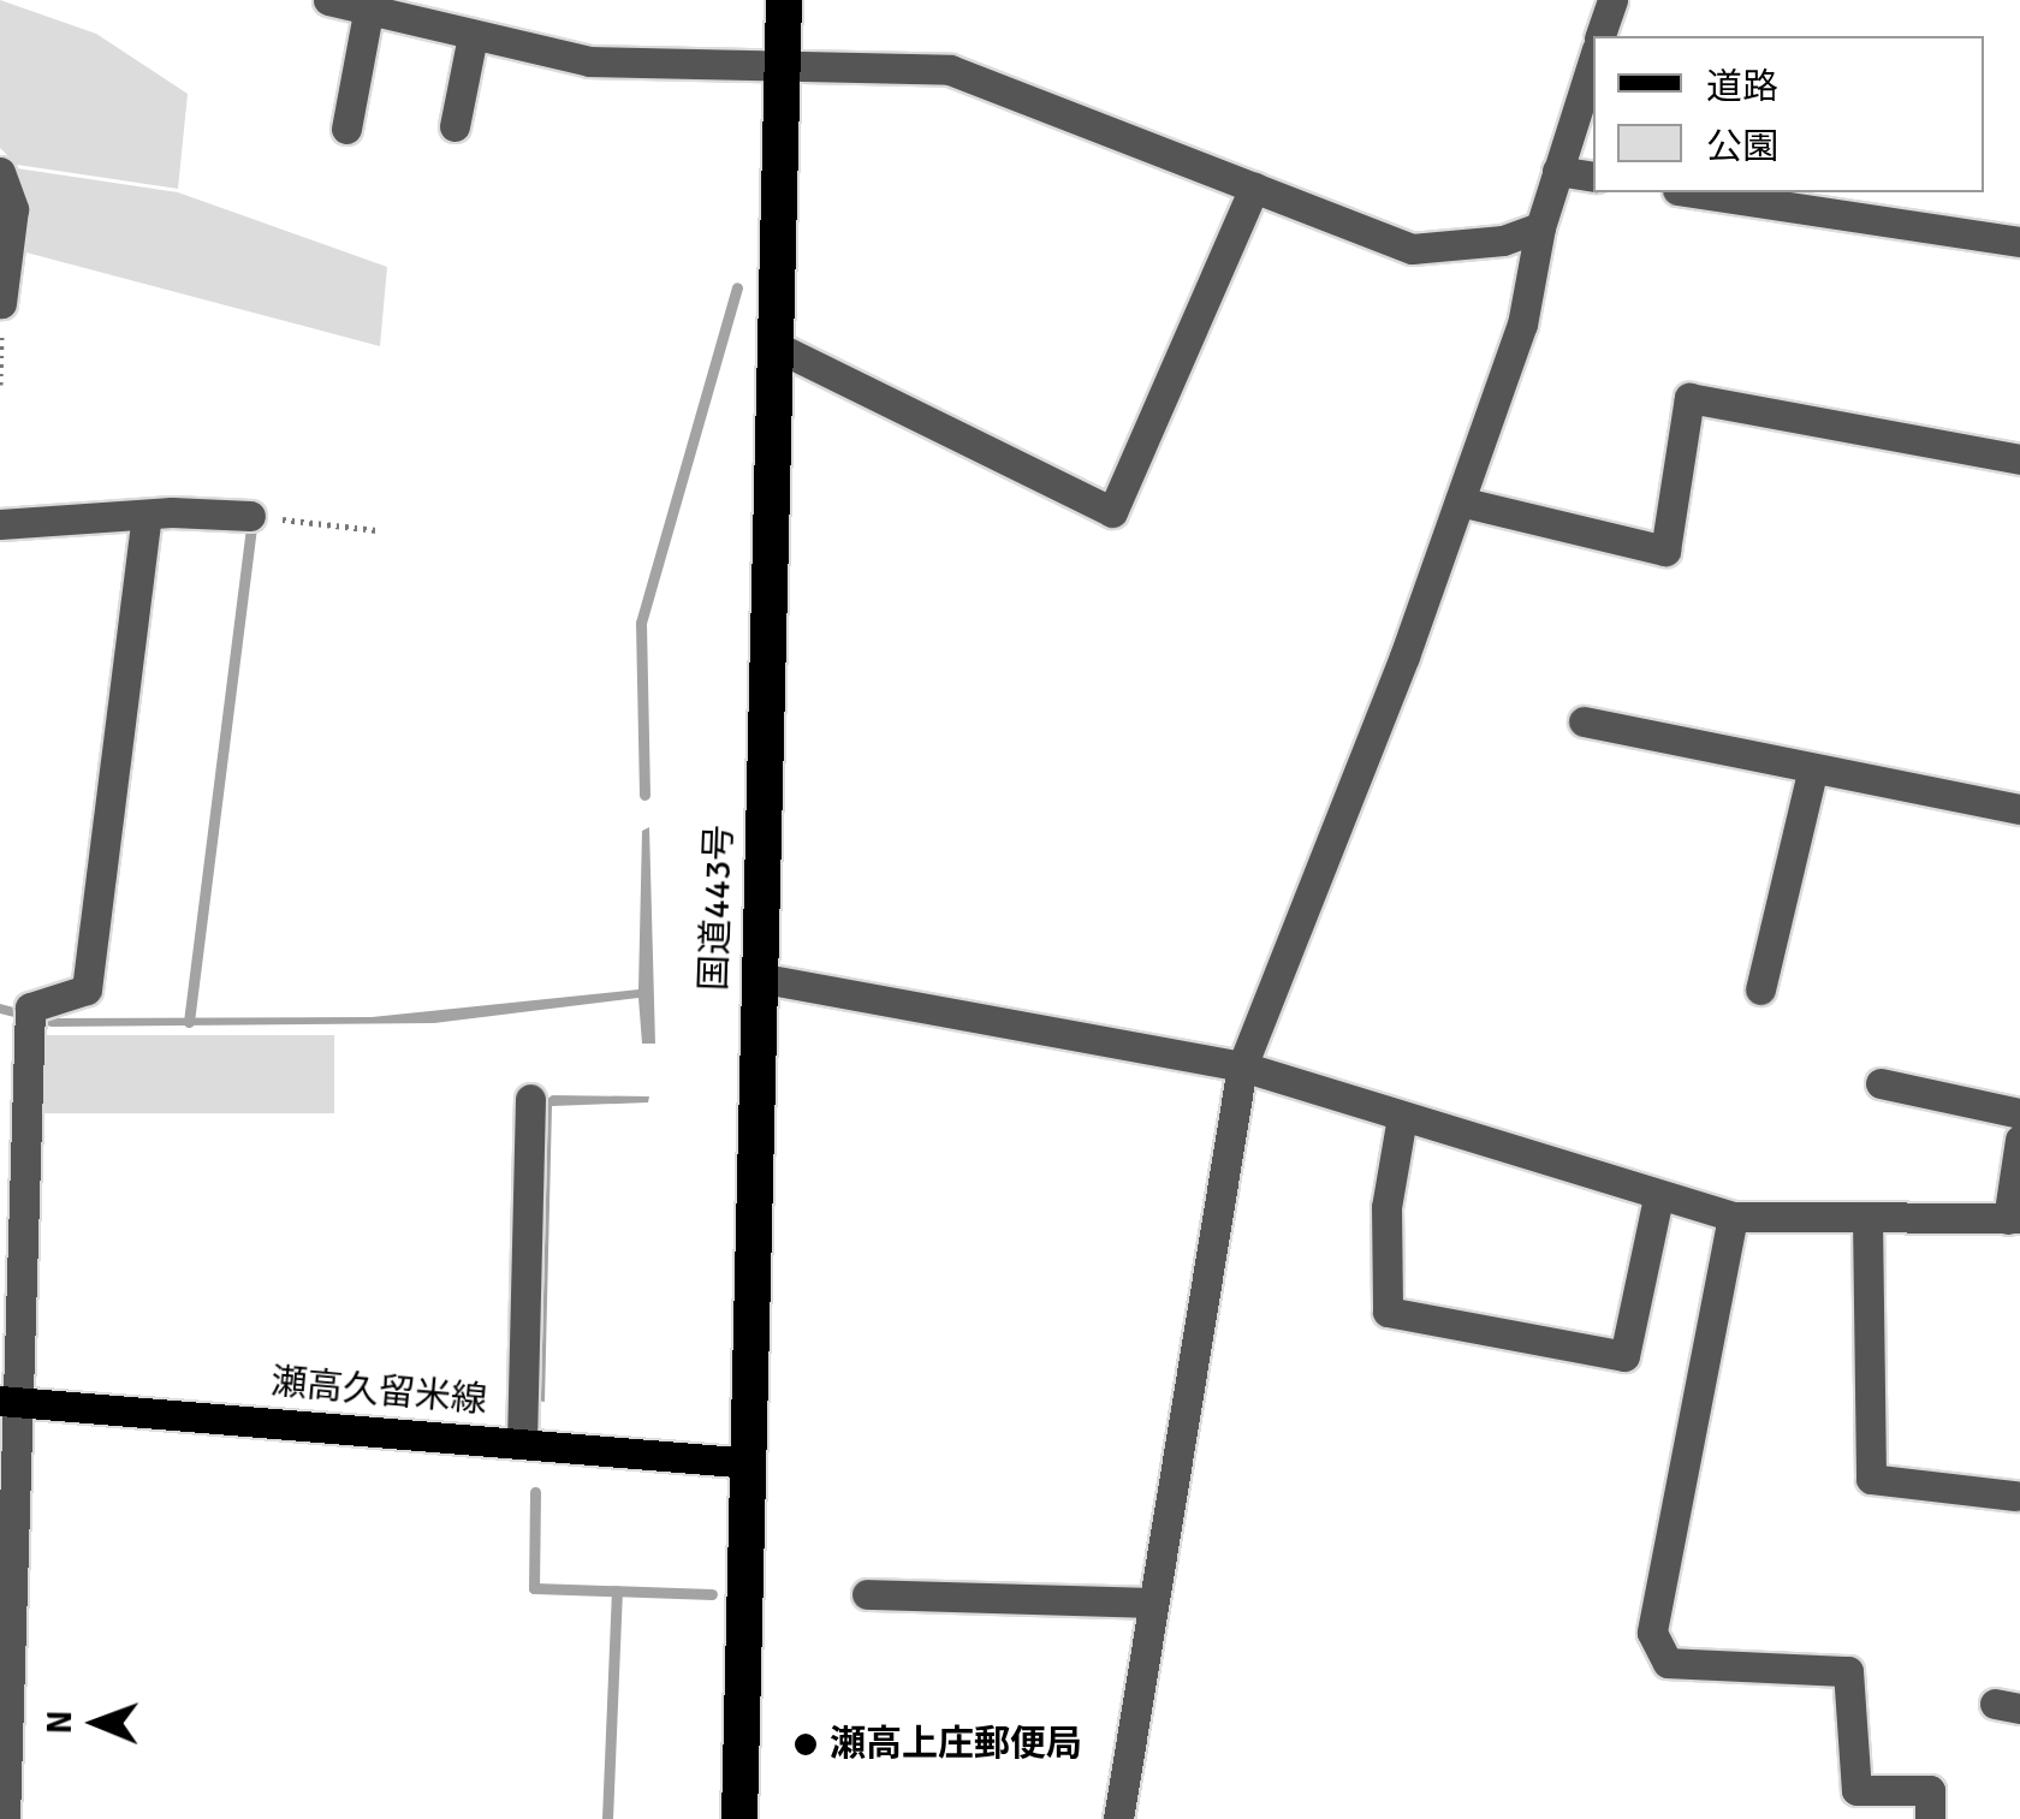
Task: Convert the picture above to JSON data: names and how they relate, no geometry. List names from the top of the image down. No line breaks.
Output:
{"streets":{"highway":["国道443号"],"main road":["瀬高久留米線"]},"crossings":[["国道443号","瀬高久留米線"]],"places":["瀬高上庄郵便局"],"legend":["道路","公園"],"north":"left"}
